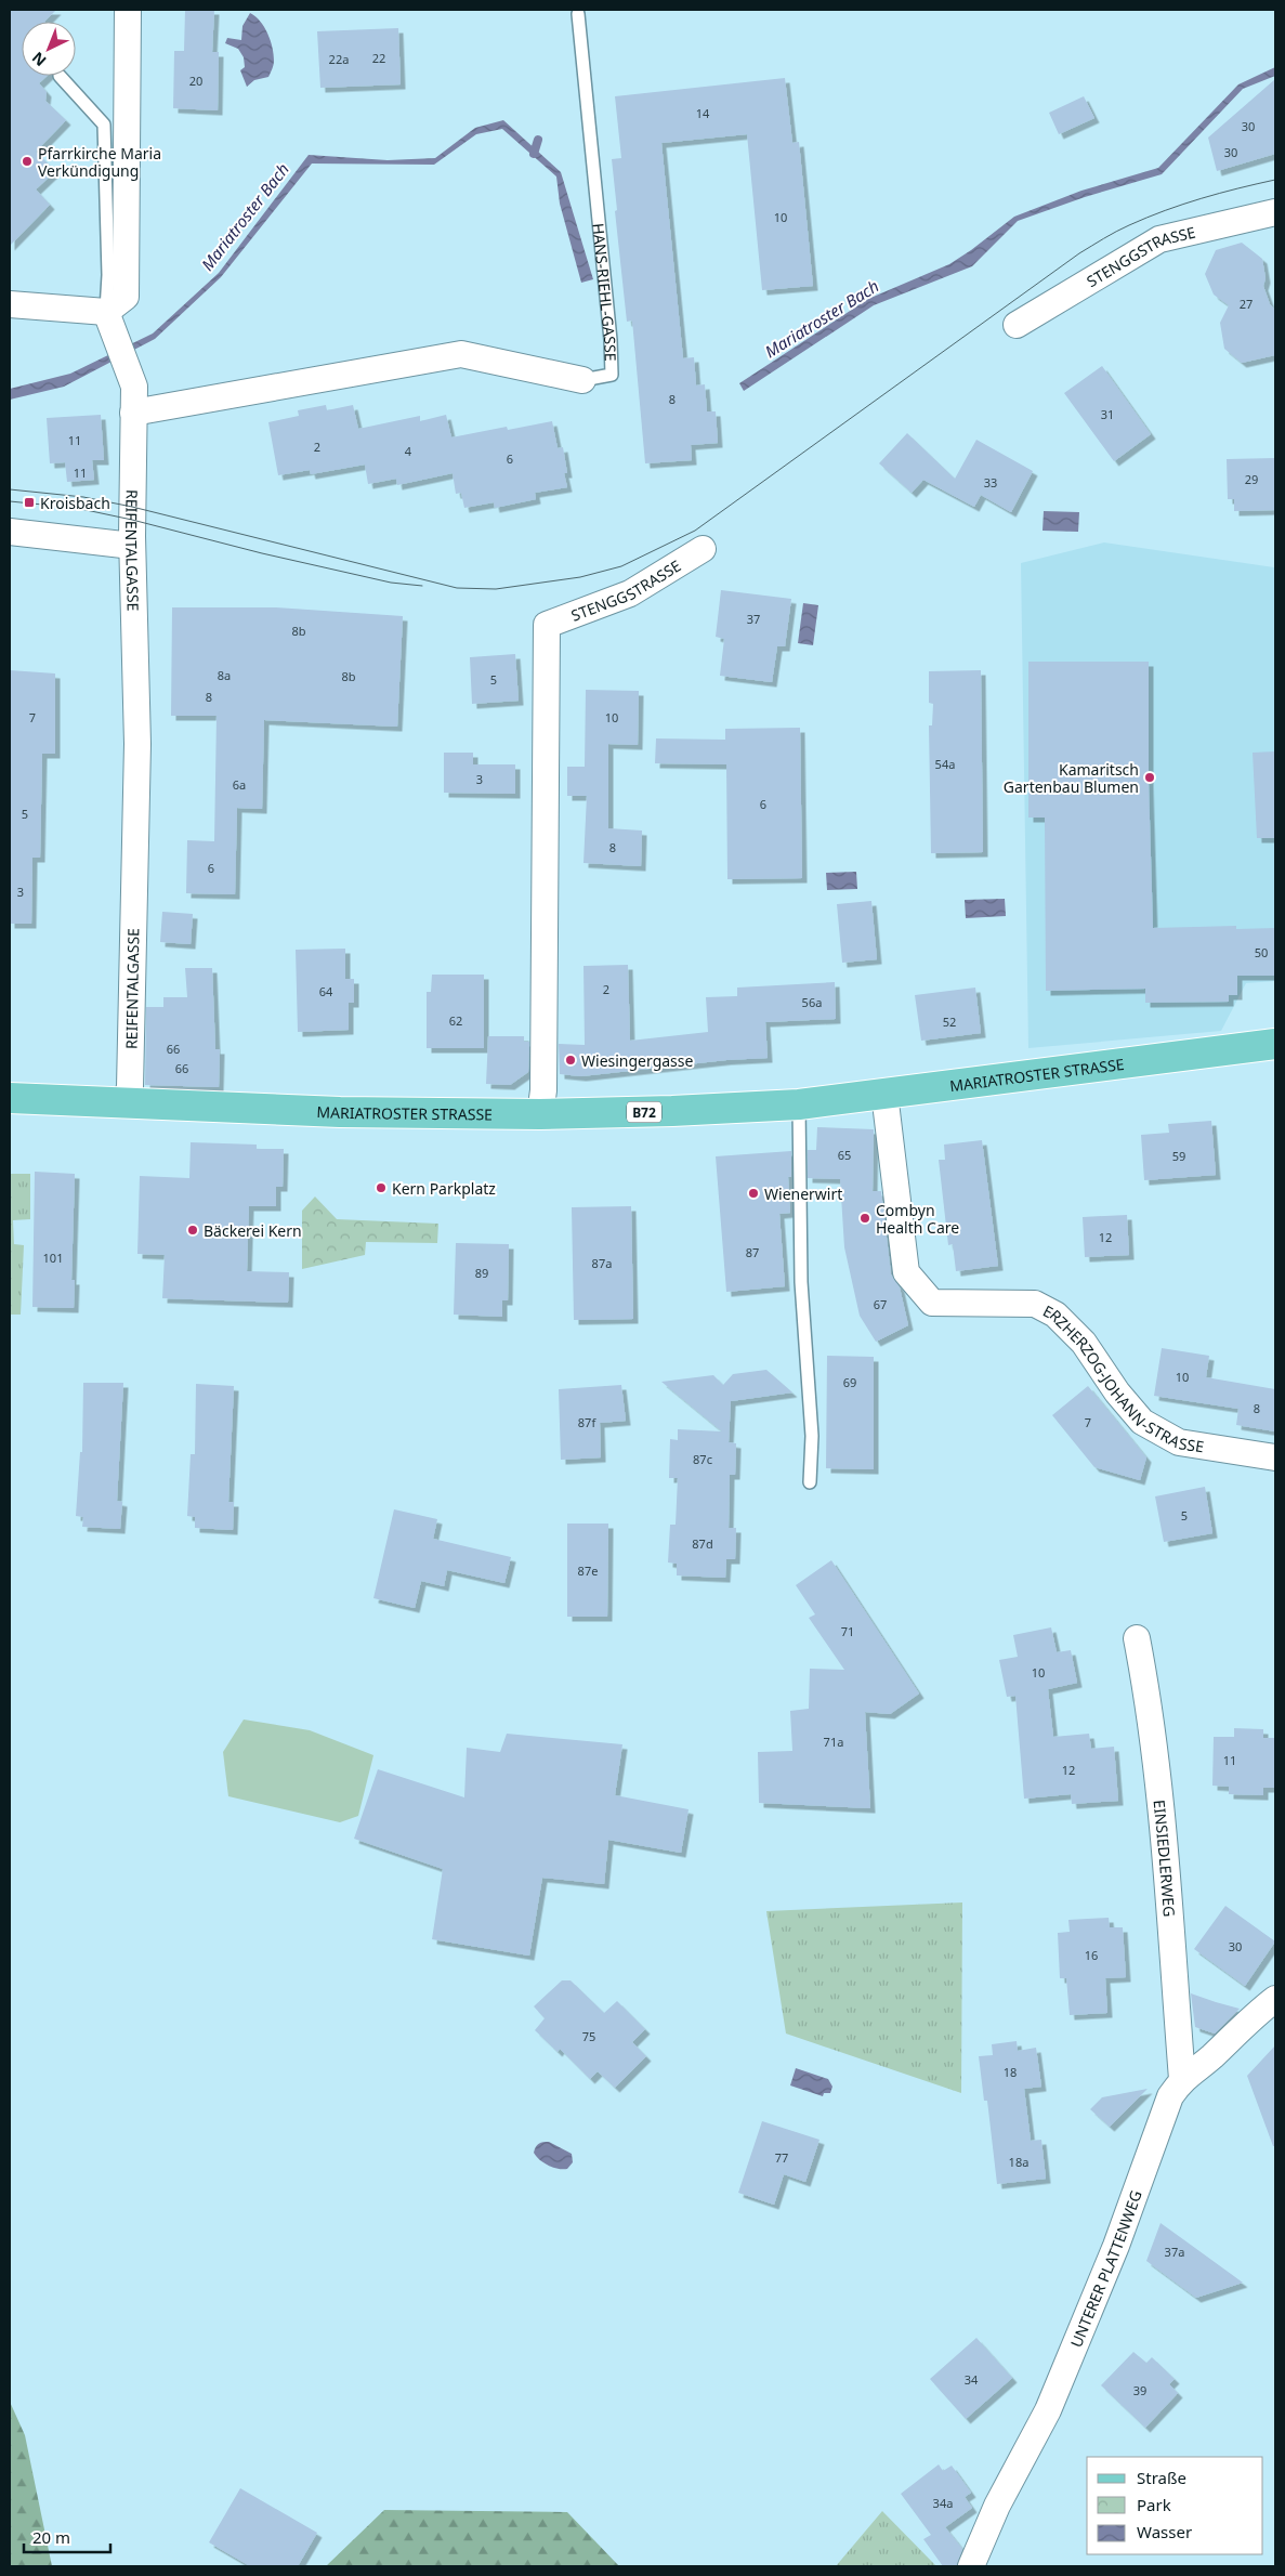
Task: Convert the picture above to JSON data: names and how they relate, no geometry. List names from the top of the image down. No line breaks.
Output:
{"streets":{"main road":["MARIATROSTER STRASSE","B72"],"street":["STENGGSTRASSE","HANS-RIEHL-GASSE","REIFENTALGASSE","ERZHERZOG-JOHANN-STRASSE","EINSIEDLERWEG","UNTERER PLATTENWEG"]},"crossings":[["STENGGSTRASSE","MARIATROSTER STRASSE"],["HANS-RIEHL-GASSE","REIFENTALGASSE"],["REIFENTALGASSE","MARIATROSTER STRASSE"],["MARIATROSTER STRASSE","ERZHERZOG-JOHANN-STRASSE"],["EINSIEDLERWEG","UNTERER PLATTENWEG"]],"water":["Mariatroster Bach"],"places":{"other":["Pfarrkirche Maria Verkündigung","Kamaritsch Gartenbau Blumen","Wiesingergasse","Kern Parkplatz","Wienerwirt","Combyn Health Care","Bäckerei Kern"],"transit":["Kroisbach"]},"house_numbers":["22","22a","20","14","30","30","10","27","8","31","11","2","4","6","11","29","33","37","8b","8a","8b","5","8","7","10","54a","3","6a","6","5","8","6","3","50","2","64","56a","62","52","66","66","65","59","12","87","101","87a","89","67","10","69","8","87f","7","87c","5","87d","87e","71","10","71a","11","12","30","16","75","18","77","18a","37a","34","39","34a"],"legend":["Straße","Park","Wasser"],"scale_bar":"20 m","north":"bottom left"}
